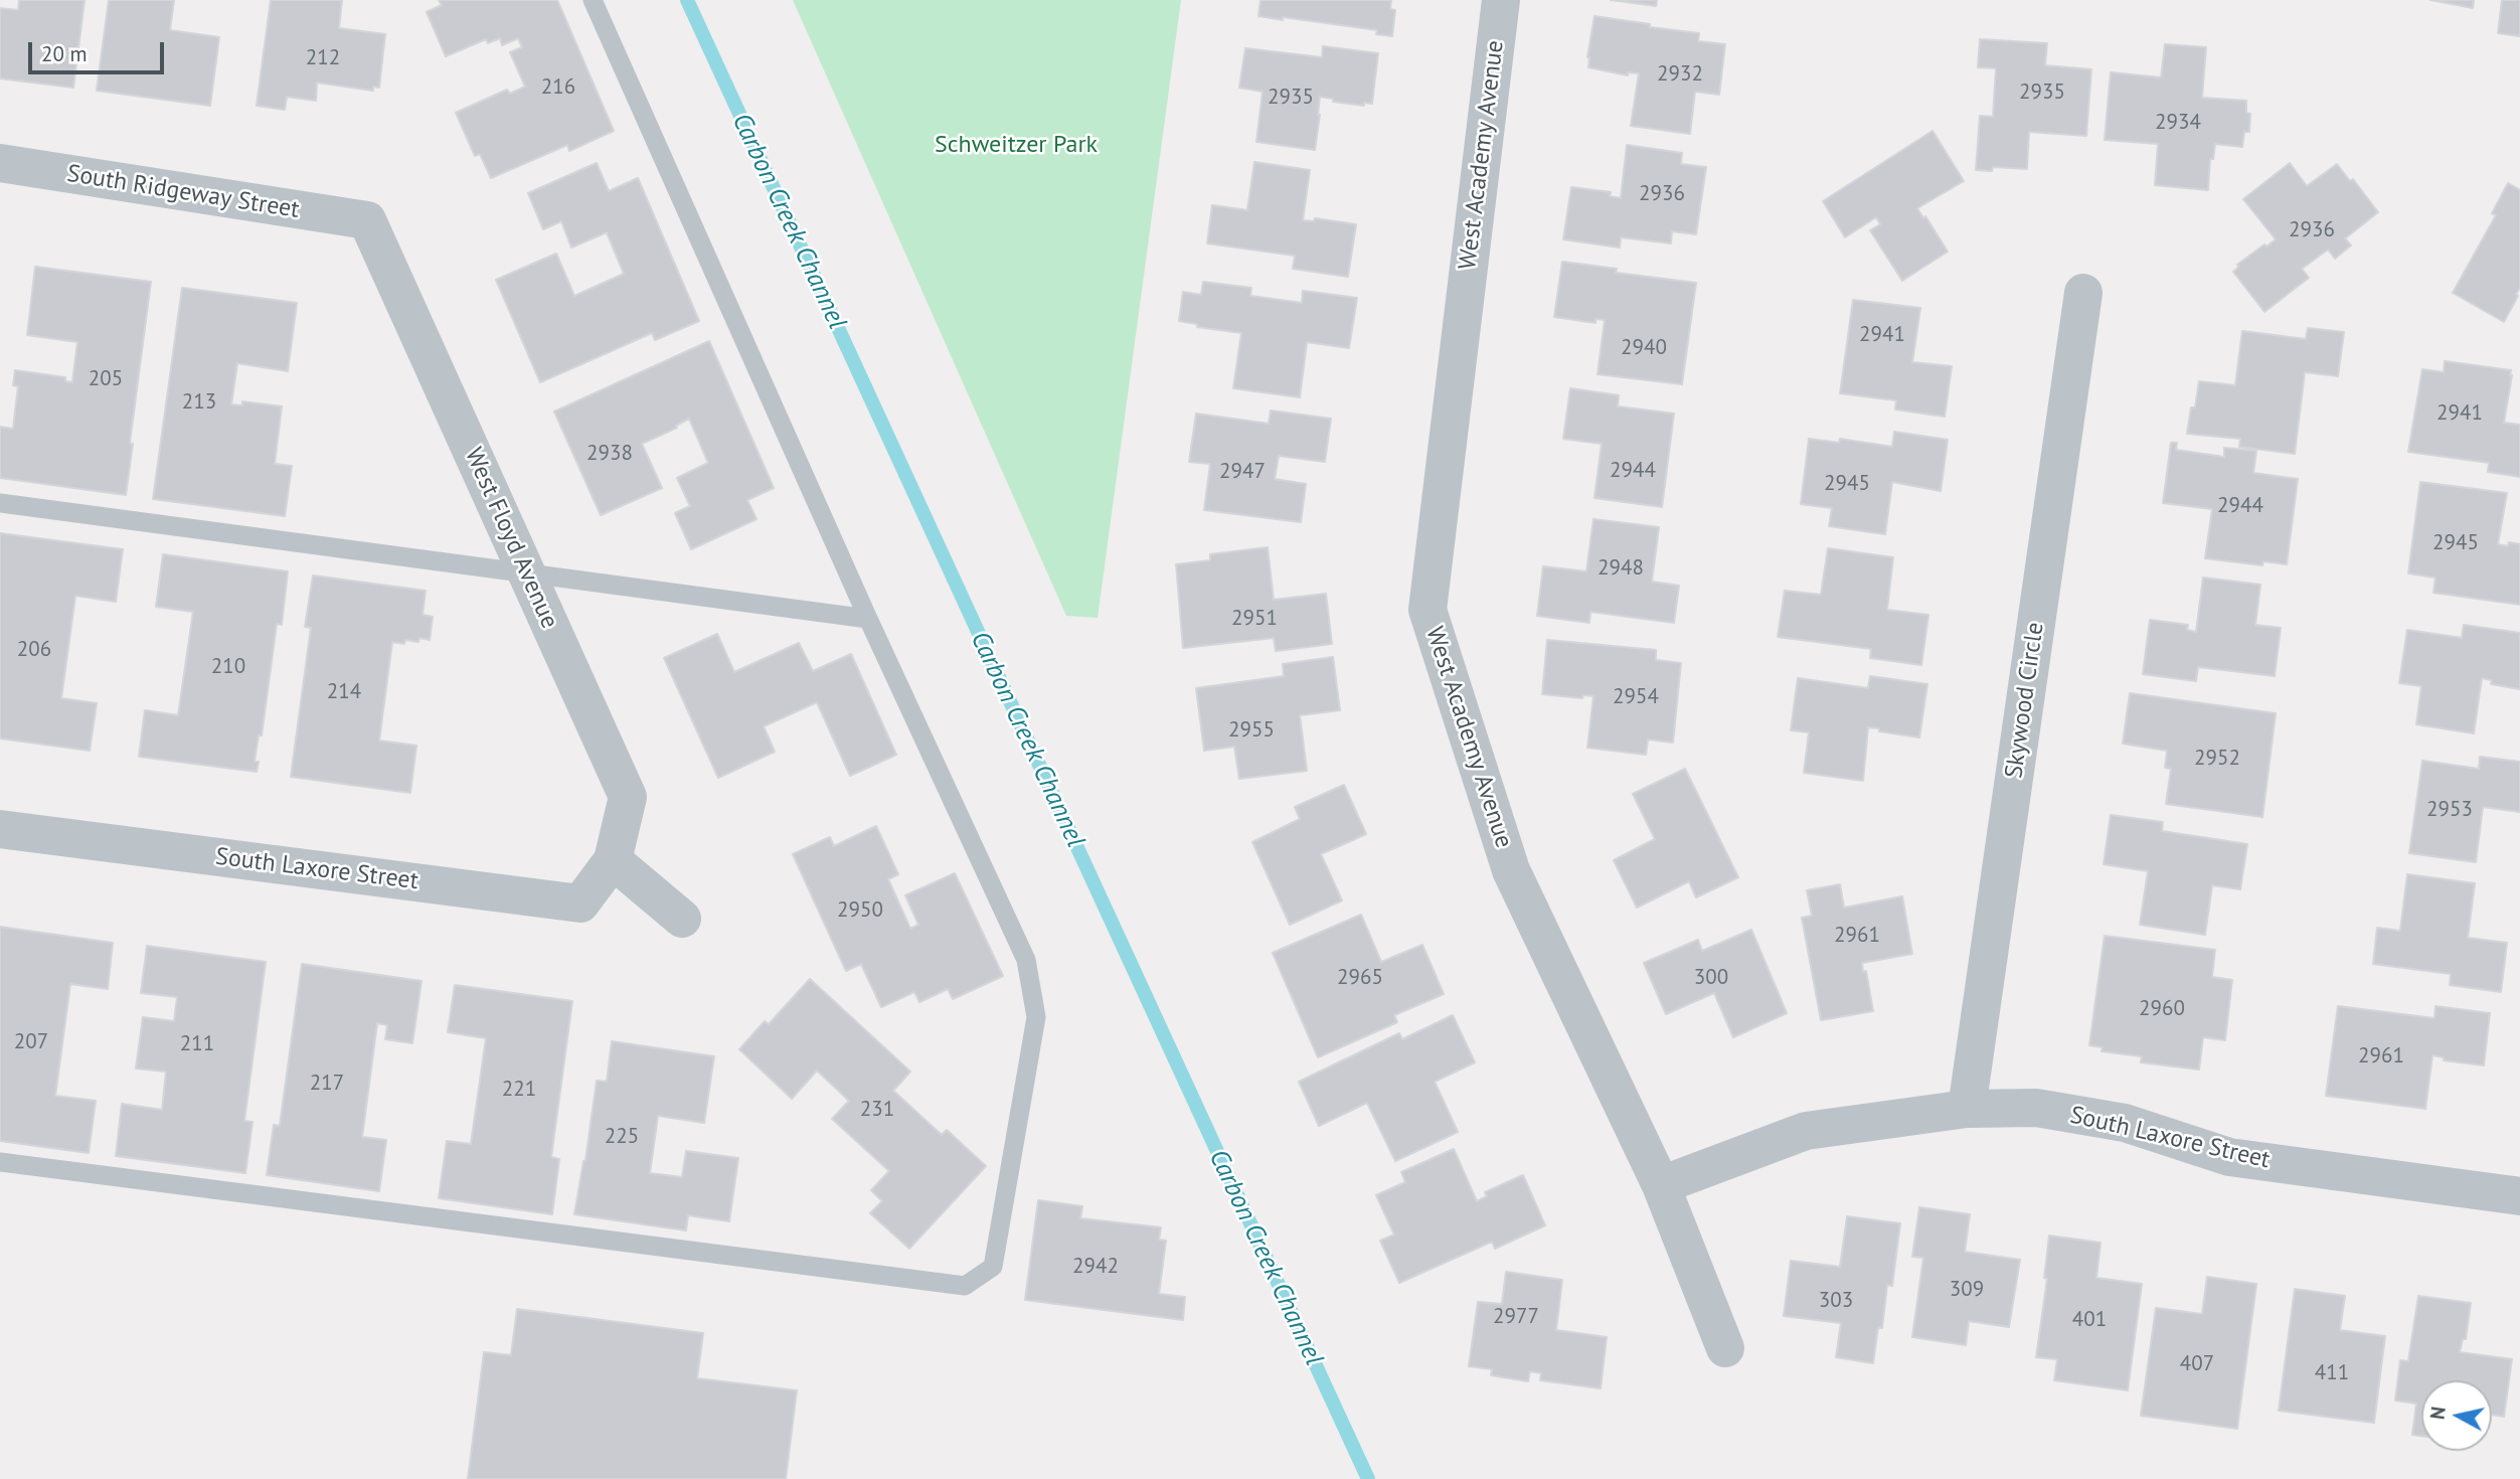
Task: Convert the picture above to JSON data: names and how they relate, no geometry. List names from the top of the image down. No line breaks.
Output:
{"streets":{"street":["West Academy Avenue","South Ridgeway Street","West Floyd Avenue","Skywood Circle","South Laxore Street"]},"crossings":[["West Academy Avenue","South Laxore Street"],["South Ridgeway Street","West Floyd Avenue"],["West Floyd Avenue","South Laxore Street"],["Skywood Circle","South Laxore Street"]],"water":["Carbon Creek Channel"],"parks":["Schweitzer Park"],"house_numbers":["212","2932","216","2935","2935","2934","2936","2936","2941","2940","205","213","2941","2938","2944","2947","2945","2944","2945","2948","2951","206","210","214","2954","2955","2952","2953","2950","2961","2965","300","2960","207","211","2961","217","221","231","225","2942","309","303","2977","401","407","411"],"scale_bar":"20 m","north":"left"}
